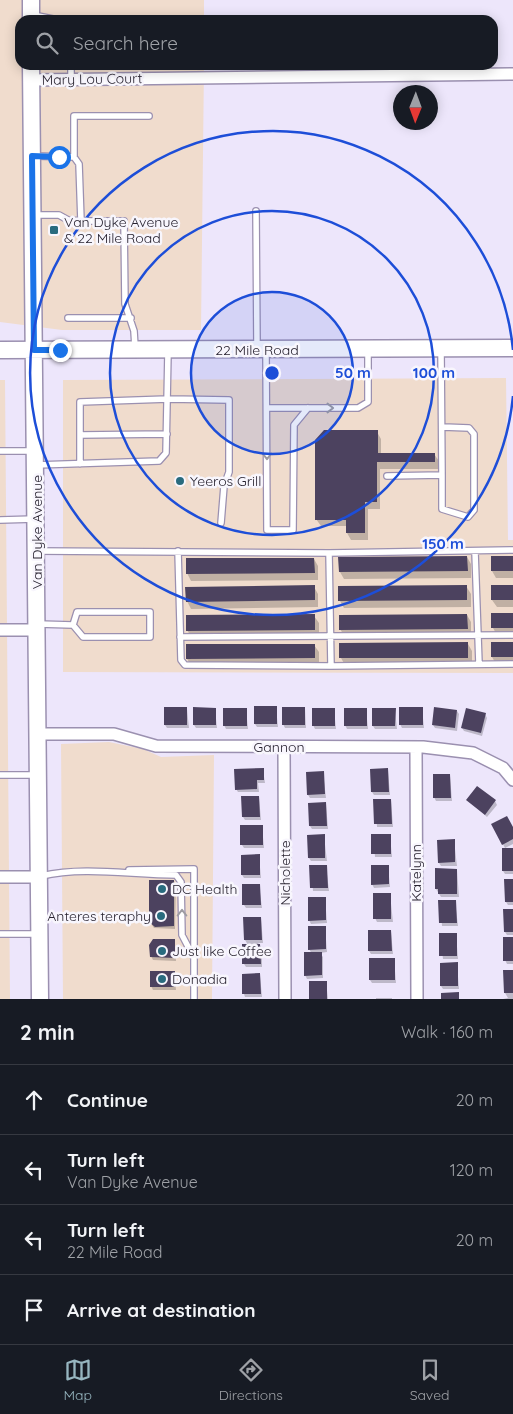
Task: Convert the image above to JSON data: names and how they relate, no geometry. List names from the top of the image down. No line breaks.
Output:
{"streets":{"main road":["22 Mile Road","Van Dyke Avenue"],"street":["Mary Lou Court","Gannon","Nicholette","Katelynn"]},"crossings":[["Mary Lou Court","Van Dyke Avenue"],["22 Mile Road","Van Dyke Avenue"],["Van Dyke Avenue","Gannon"],["Gannon","Nicholette"],["Gannon","Katelynn"]],"places":{"transit":["Van Dyke Avenue & 22 Mile Road"],"other":["Yeeros Grill","DC Health","Anteres teraphy","Just like Coffee","Donadia"]},"north":"bottom","page":{"search":"Search here","heading":["2 min","Walk · 160 m"],"list":[["Continue","20 m"],["Turn left","Van Dyke Avenue","120 m"],["Turn left","22 Mile Road","20 m"],"Arrive at destination"],"nav":["Map","Directions","Saved"]},"rings":["50 m","100 m","150 m"]}
